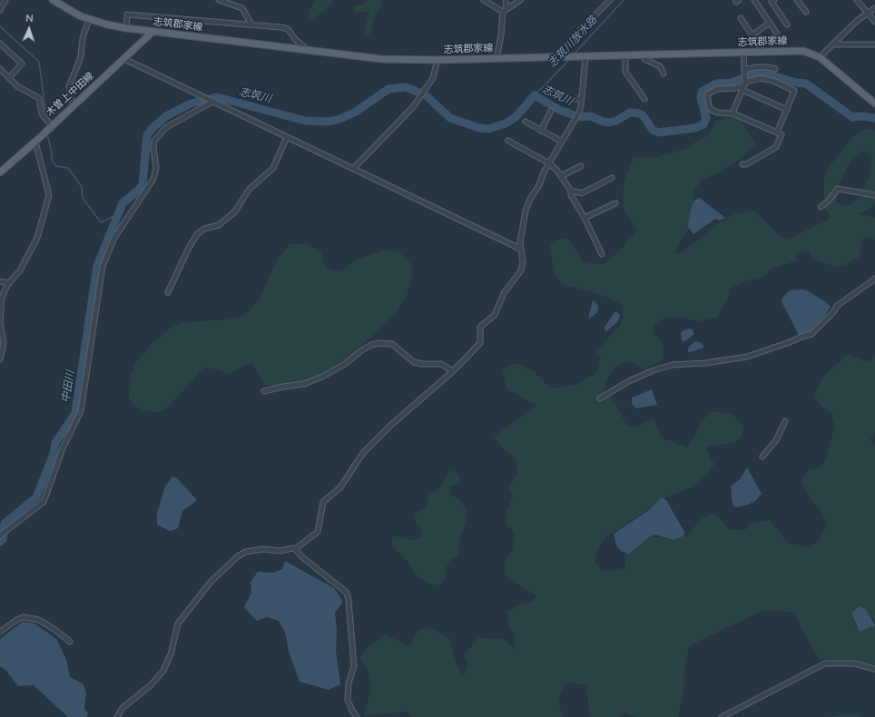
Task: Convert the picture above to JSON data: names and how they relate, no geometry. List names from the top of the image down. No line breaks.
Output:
{"streets":{"main road":["志筑郡家線","木曽上中田線"]},"crossings":[["志筑郡家線","木曽上中田線"]],"water":["志筑川放水路","志筑川","中田川"],"north":"top"}
